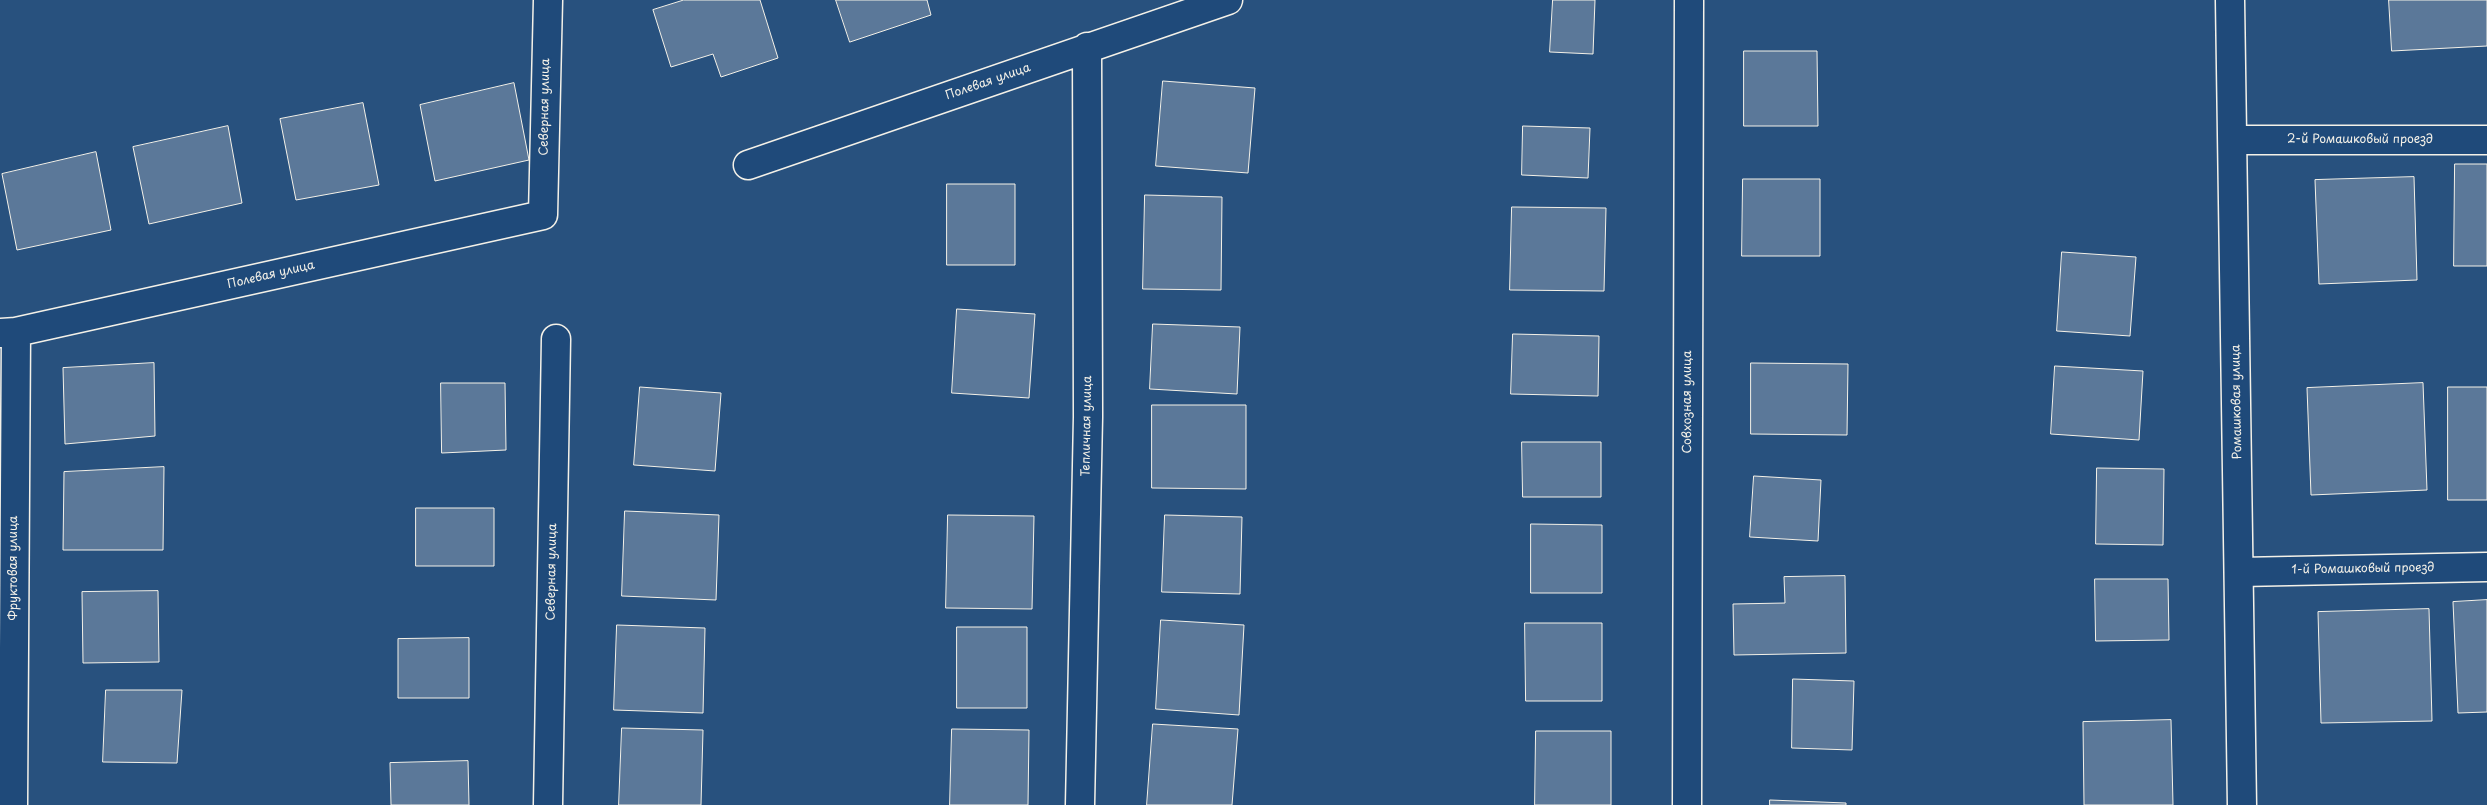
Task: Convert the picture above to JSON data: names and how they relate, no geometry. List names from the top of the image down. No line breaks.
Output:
{"streets":{"street":["Полевая улица","Северная улица","2-й Ромашковый проезд","Совхозная улица","Ромашковая улица","Тепличная улица","Фруктовая улица","1-й Ромашковый проезд"]},"crossings":[["Полевая улица","Северная улица"],["Полевая улица","Тепличная улица"],["Полевая улица","Фруктовая улица"],["2-й Ромашковый проезд","Ромашковая улица"],["Ромашковая улица","1-й Ромашковый проезд"]]}
